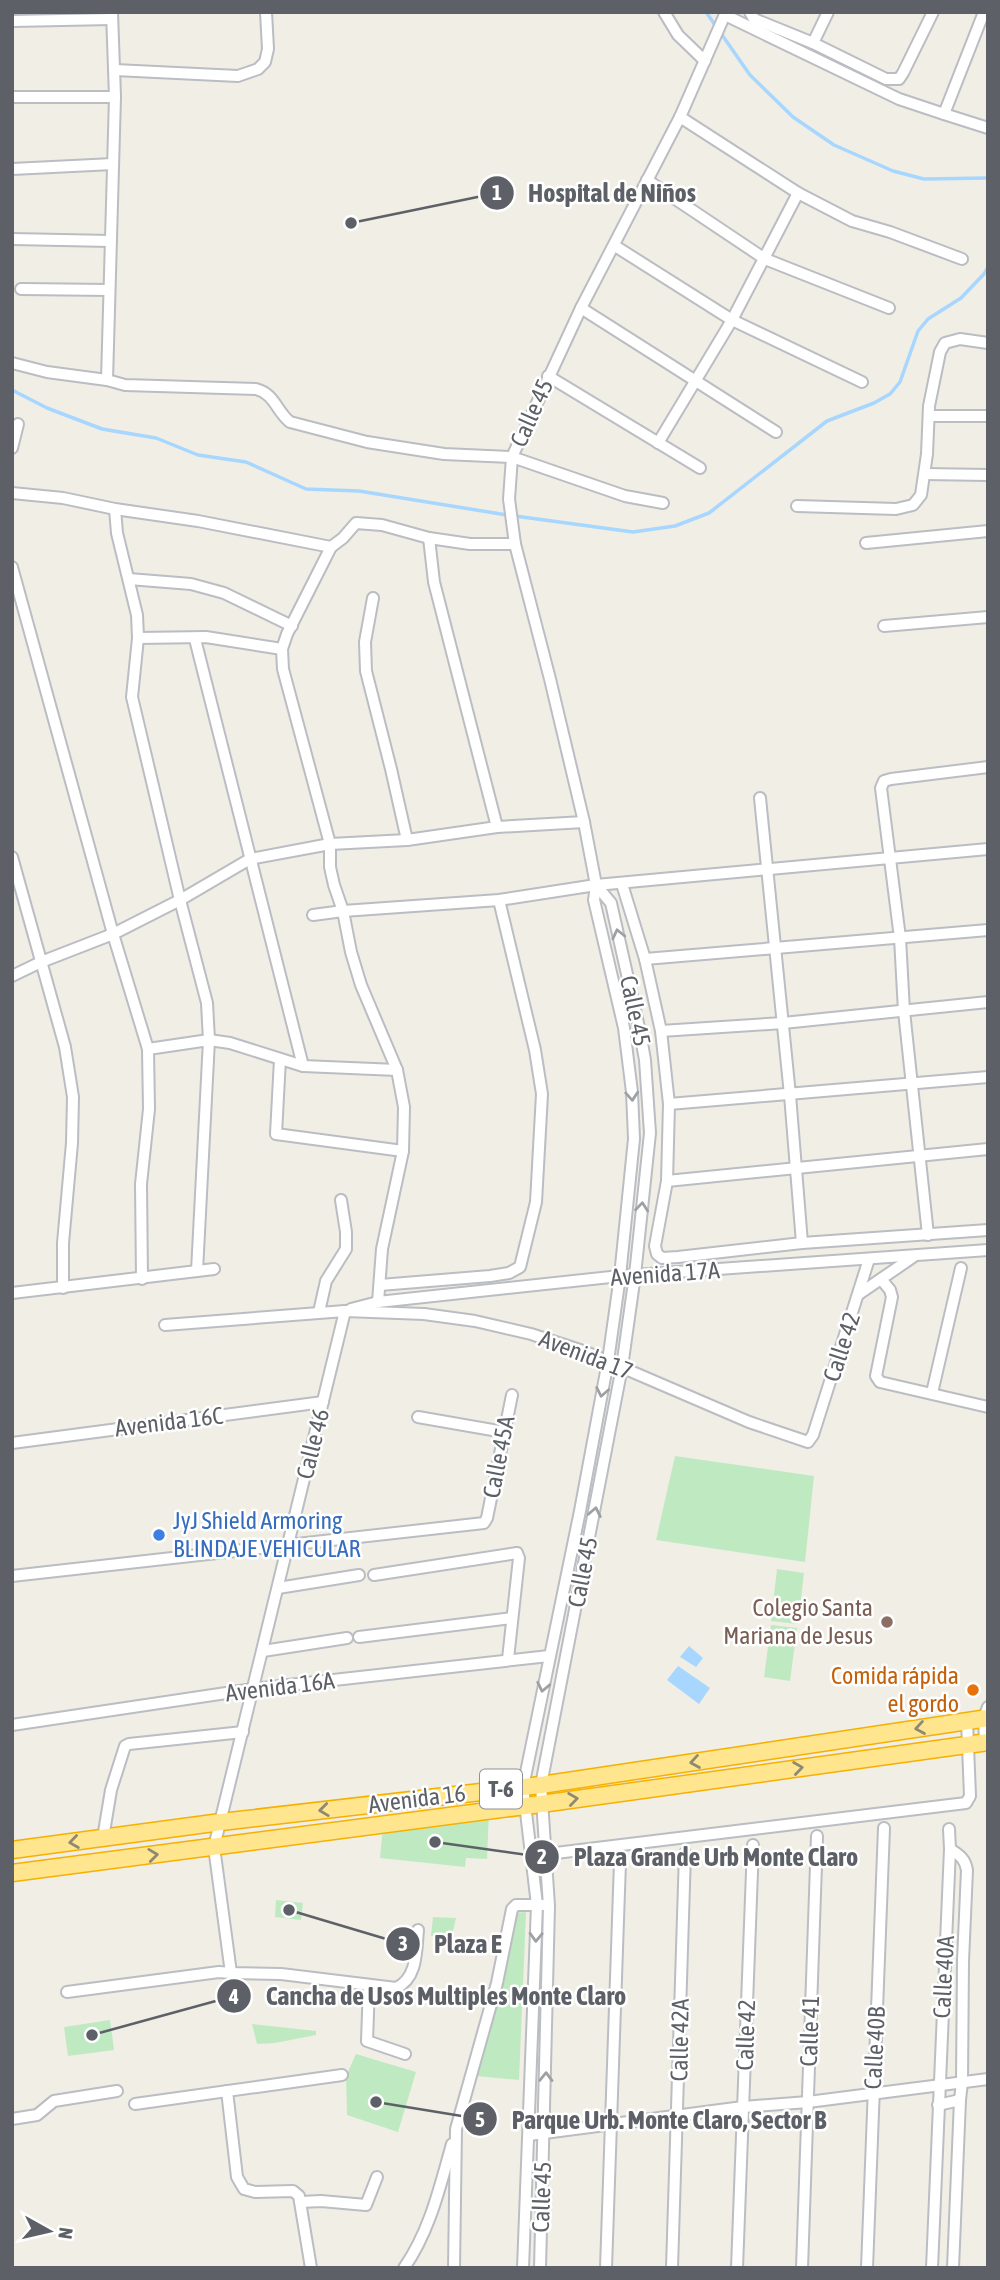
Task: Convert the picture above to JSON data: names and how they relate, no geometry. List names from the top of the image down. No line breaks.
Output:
{"streets":{"highway":["T-6","Avenida 16"],"street":["Calle 45","Avenida 17A","Calle 42","Avenida 17","Avenida 16C","Calle 46","Calle 45A","Avenida 16A","Calle 40A","Calle 41","Calle 42A","Calle 40B"]},"crossings":[["Calle 45","Avenida 17A"],["Calle 45","Avenida 17"],["Calle 45","Avenida 16A"],["Calle 45","Avenida 16"],["Avenida 17A","Calle 42"],["Avenida 17A","Avenida 17"],["Avenida 17A","Calle 46"],["Calle 42","Avenida 17"],["Avenida 17","Calle 46"],["Avenida 16C","Calle 46"],["Calle 46","Calle 45A"],["Calle 46","Avenida 16A"],["Calle 46","Avenida 16"]],"places":["Hospital de Niños","JyJ Shield Armoring BLINDAJE VEHICULAR","Colegio Santa Mariana de Jesus","Comida rápida el gordo","Plaza Grande Urb Monte Claro","Plaza E","Cancha de Usos Multiples Monte Claro","Parque Urb. Monte Claro, Sector B"],"north":"right"}
